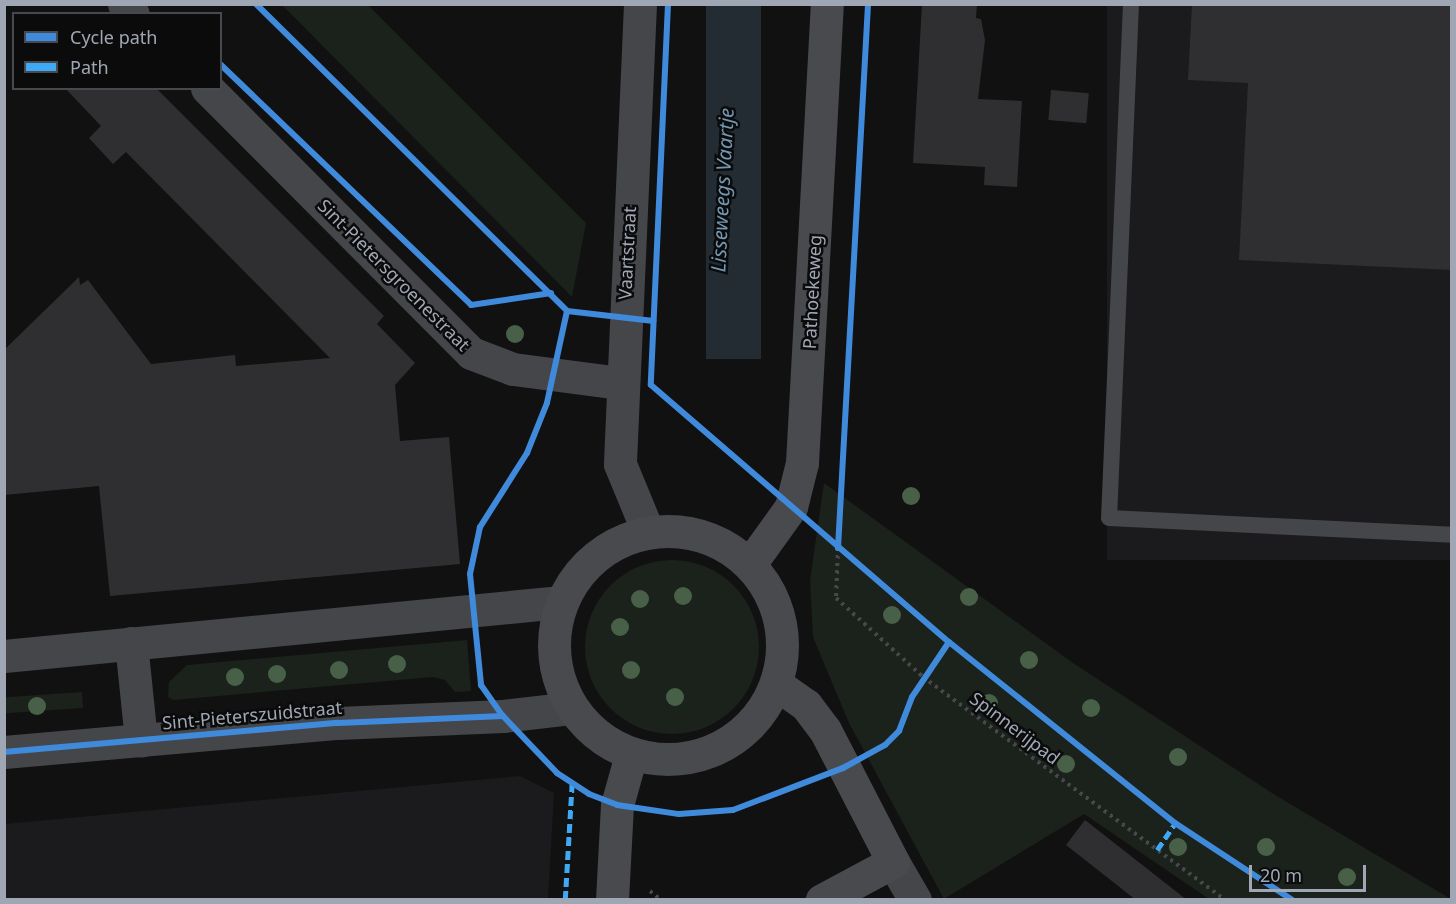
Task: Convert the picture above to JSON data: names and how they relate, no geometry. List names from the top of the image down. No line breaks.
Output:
{"streets":{"main road":["Pathoekeweg"],"street":["Vaartstraat","Sint-Pietersgroenestraat","Sint-Pieterszuidstraat"],"path":["Spinnerijpad"]},"crossings":[["Vaartstraat","Sint-Pietersgroenestraat"]],"water":["Lisseweegs Vaartje"],"legend":["Cycle path","Path"],"scale_bar":"20 m"}
